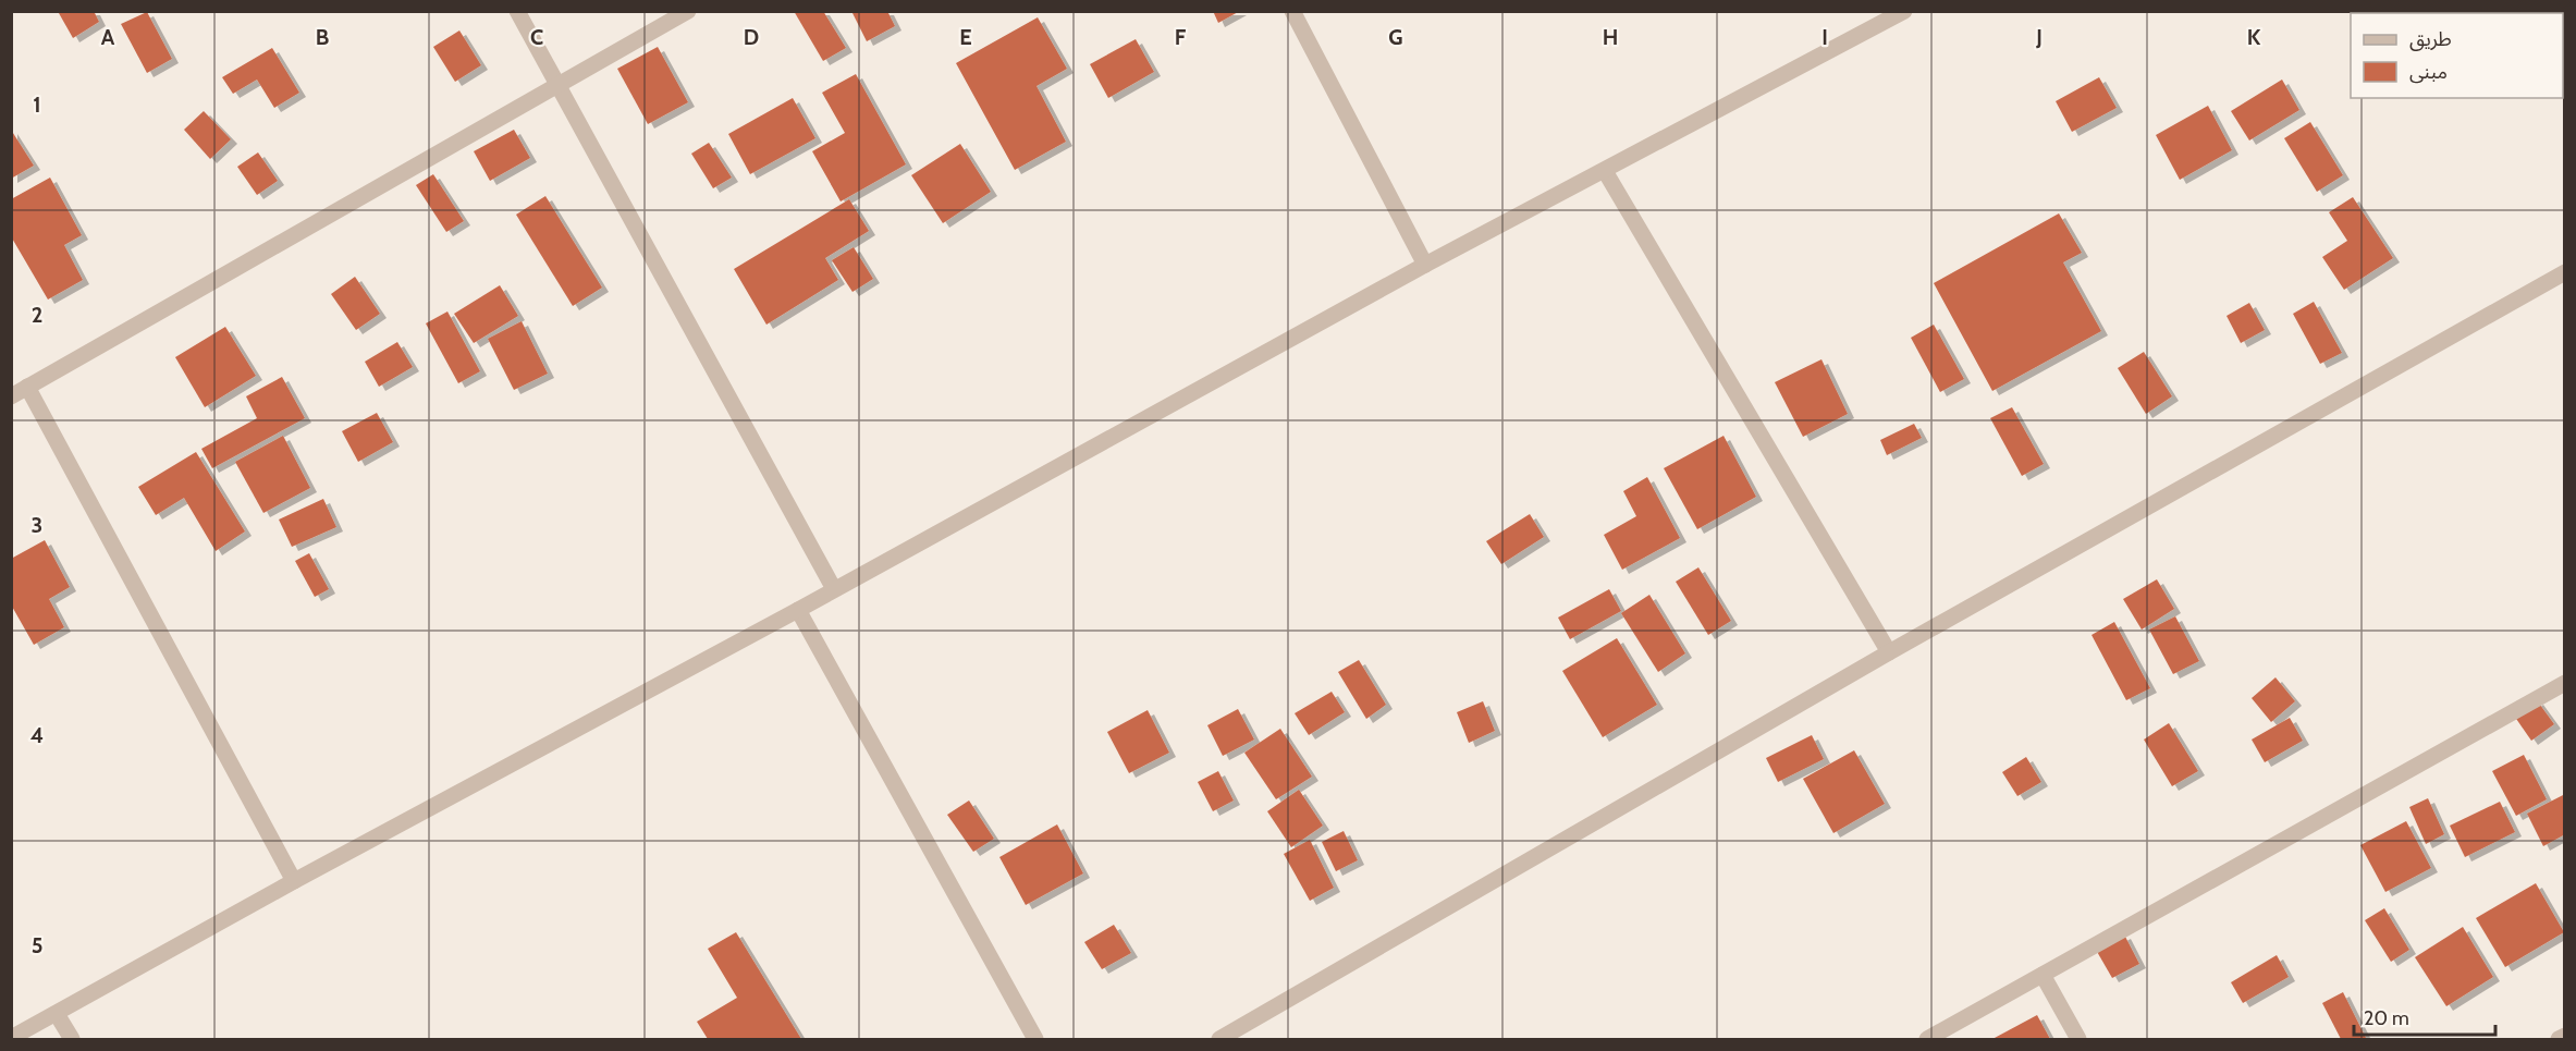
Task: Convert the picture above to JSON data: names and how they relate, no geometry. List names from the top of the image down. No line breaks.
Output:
{"legend":["طريق","مبنى"],"scale_bar":"20 m","grid":{"columns":["A","B","C","D","E","F","G","H","I","J","K"],"rows":["1","2","3","4","5"]}}
